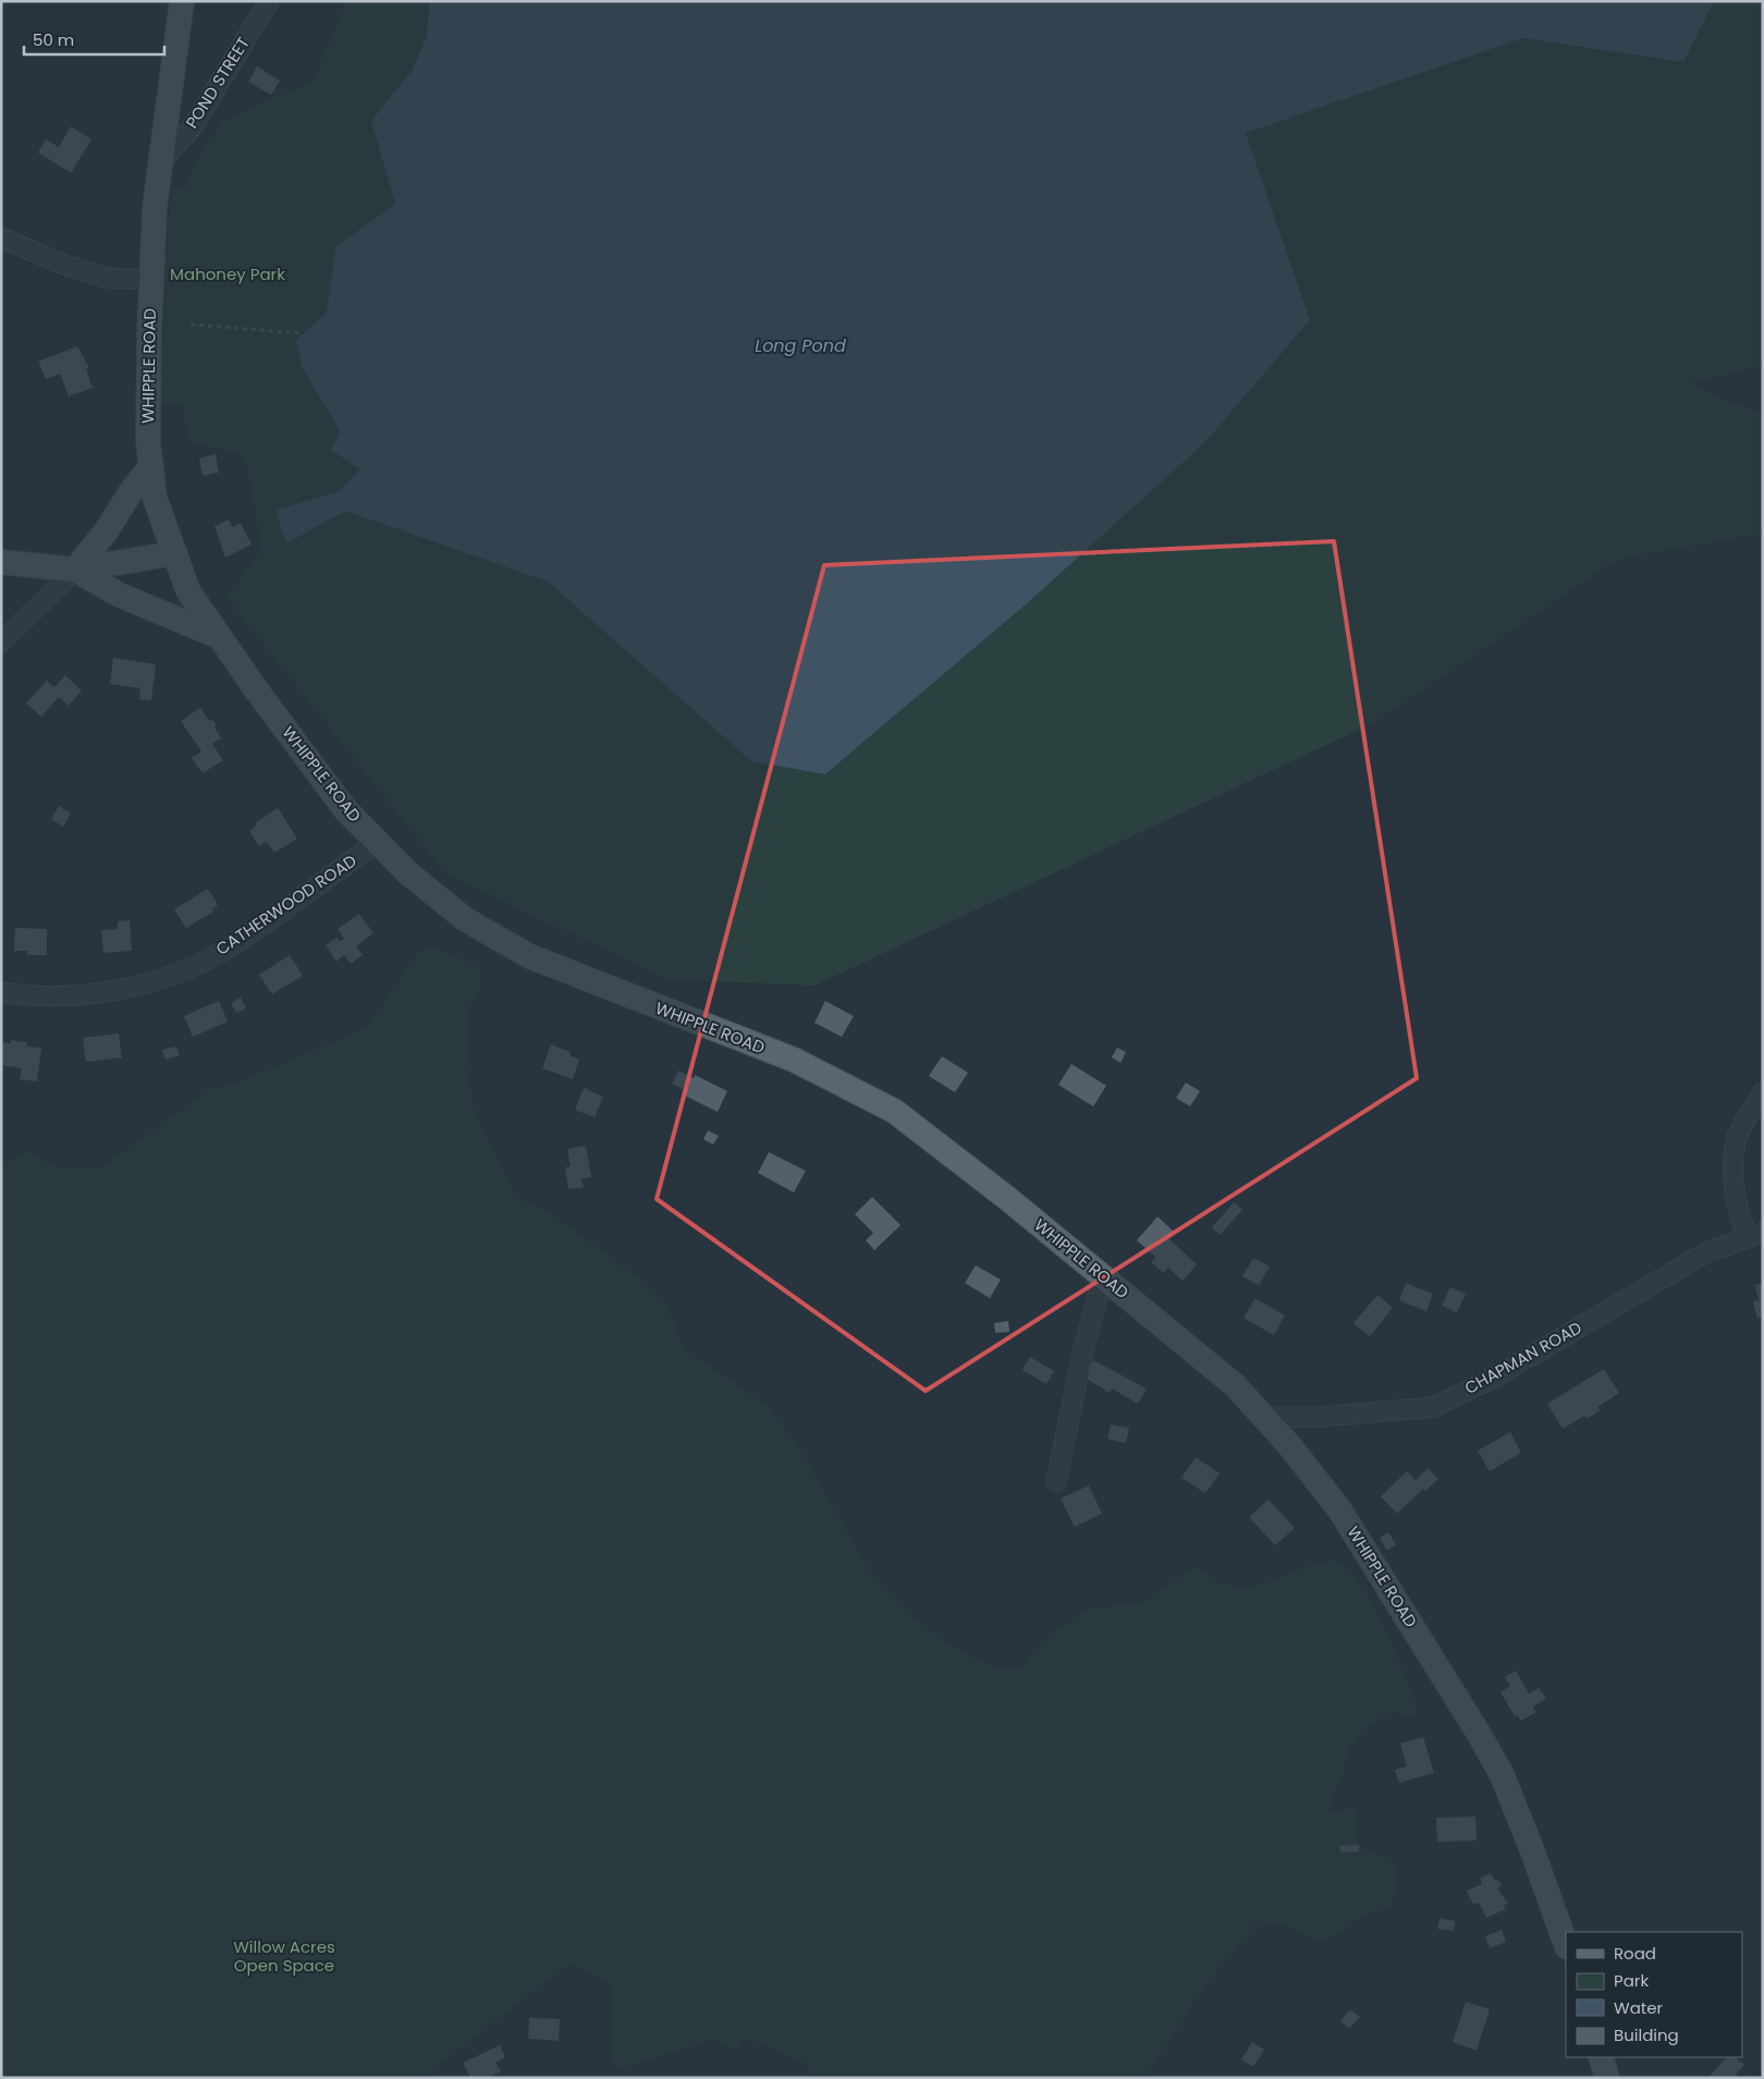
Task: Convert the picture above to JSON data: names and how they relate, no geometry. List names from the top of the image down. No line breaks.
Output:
{"streets":{"main road":["WHIPPLE ROAD"],"street":["POND STREET","CATHERWOOD ROAD","CHAPMAN ROAD"]},"crossings":[["POND STREET","WHIPPLE ROAD"],["WHIPPLE ROAD","CATHERWOOD ROAD"],["WHIPPLE ROAD","CHAPMAN ROAD"]],"water":["Long Pond"],"parks":["Mahoney Park","Willow Acres Open Space"],"legend":["Road","Park","Water","Building"],"scale_bar":"50 m"}
